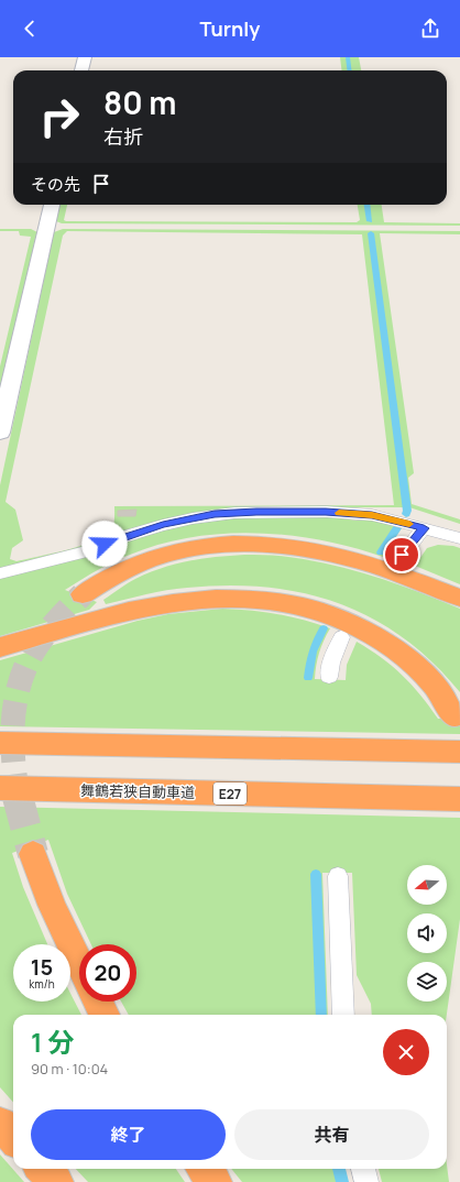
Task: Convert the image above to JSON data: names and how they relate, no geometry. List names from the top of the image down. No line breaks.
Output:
{"streets":{"highway":["舞鶴若狭自動車道","E27"]},"north":"left","page":{"header":"Turnly","turn":["80 m","右折"],"then":"その先","speed":"15 km/h","limit":"20","heading":["1 分","90 m · 10:04"],"buttons":["終了","共有"]}}
